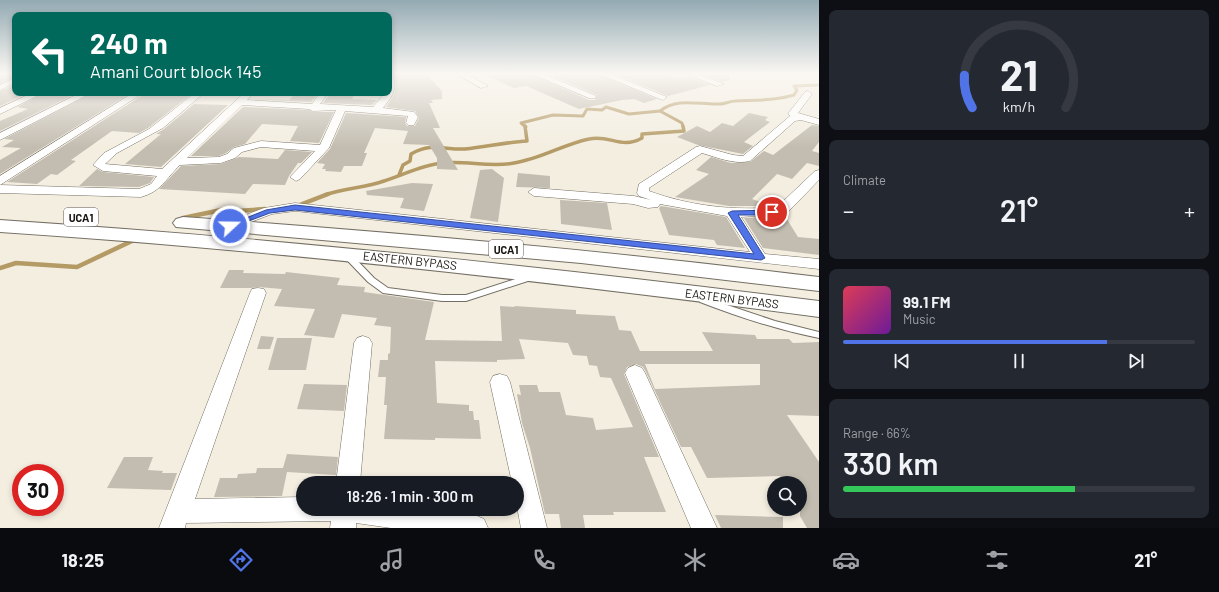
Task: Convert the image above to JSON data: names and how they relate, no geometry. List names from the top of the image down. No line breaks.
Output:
{"streets":{"main road":["UCA1","EASTERN BYPASS"]},"page":{"turn":["240 m","Amani Court block 145"],"tile":["Climate",["Range · 66%","330 km"]],"heat":["−","21°","+"],"song":["99.1 FM","Music"],"limit":"30","trip":"18:26 · 1 min · 300 m","tabs":["18:25","21°"],"gauge":["21","km/h"]}}
